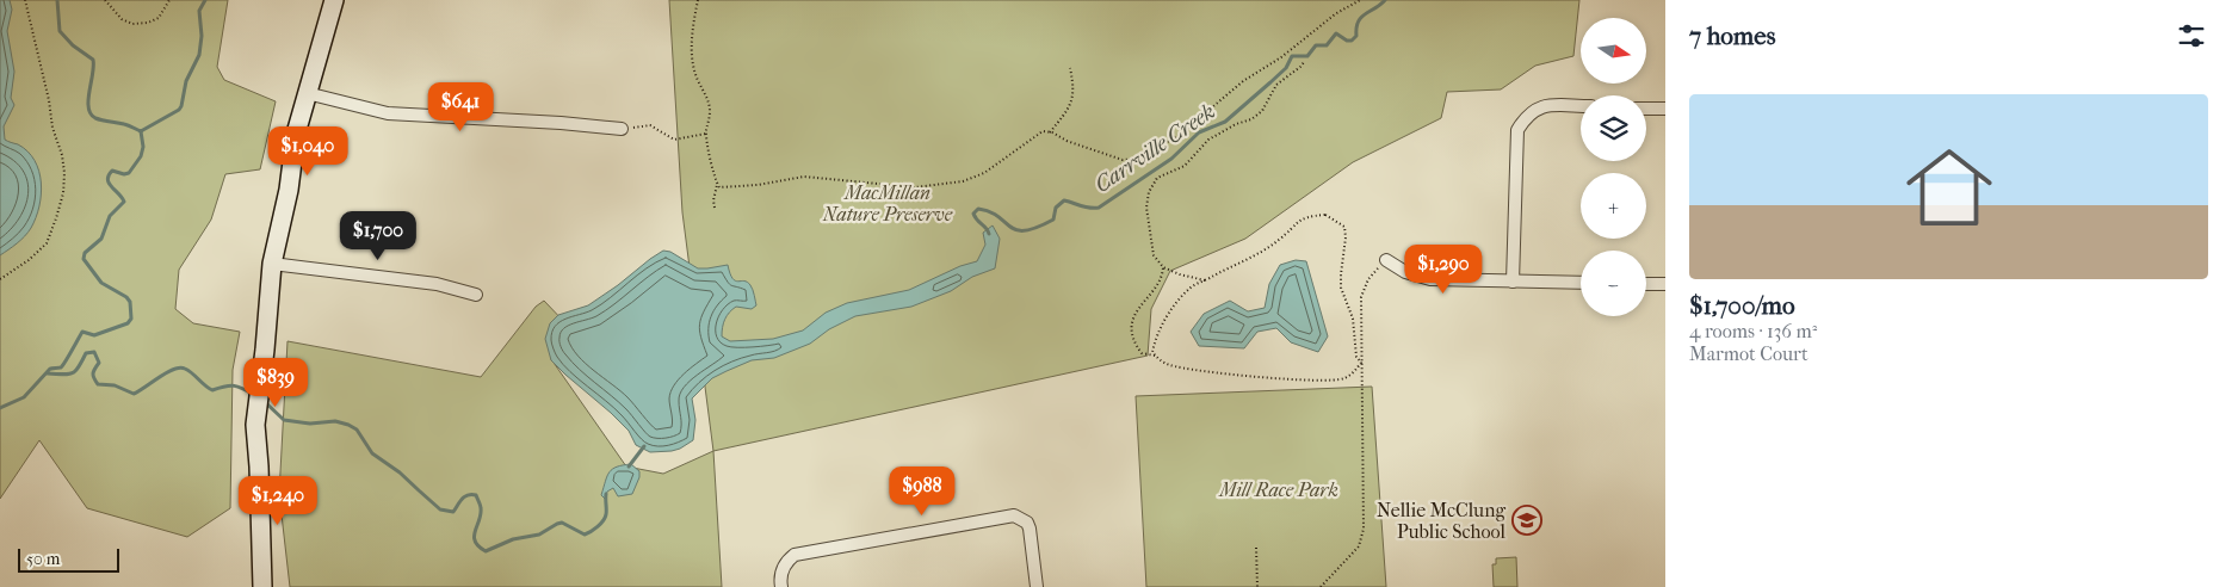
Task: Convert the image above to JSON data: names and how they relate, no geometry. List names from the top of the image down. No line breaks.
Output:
{"water":["Carrville Creek"],"parks":["MacMillan Nature Preserve","Mill Race Park"],"places":{"school or university":["Nellie McClung Public School"]},"scale_bar":"50 m","north":"right","page":{"heading":"7 homes","map_buttons":["+","−"],"list":[{"name":"$1,700/mo","note":"4 rooms · 136 m² · Marmot Court"}],"price":["$641","$1,040","$1,700","$1,290","$839","$988","$1,240"],"scale":"50 m"}}
